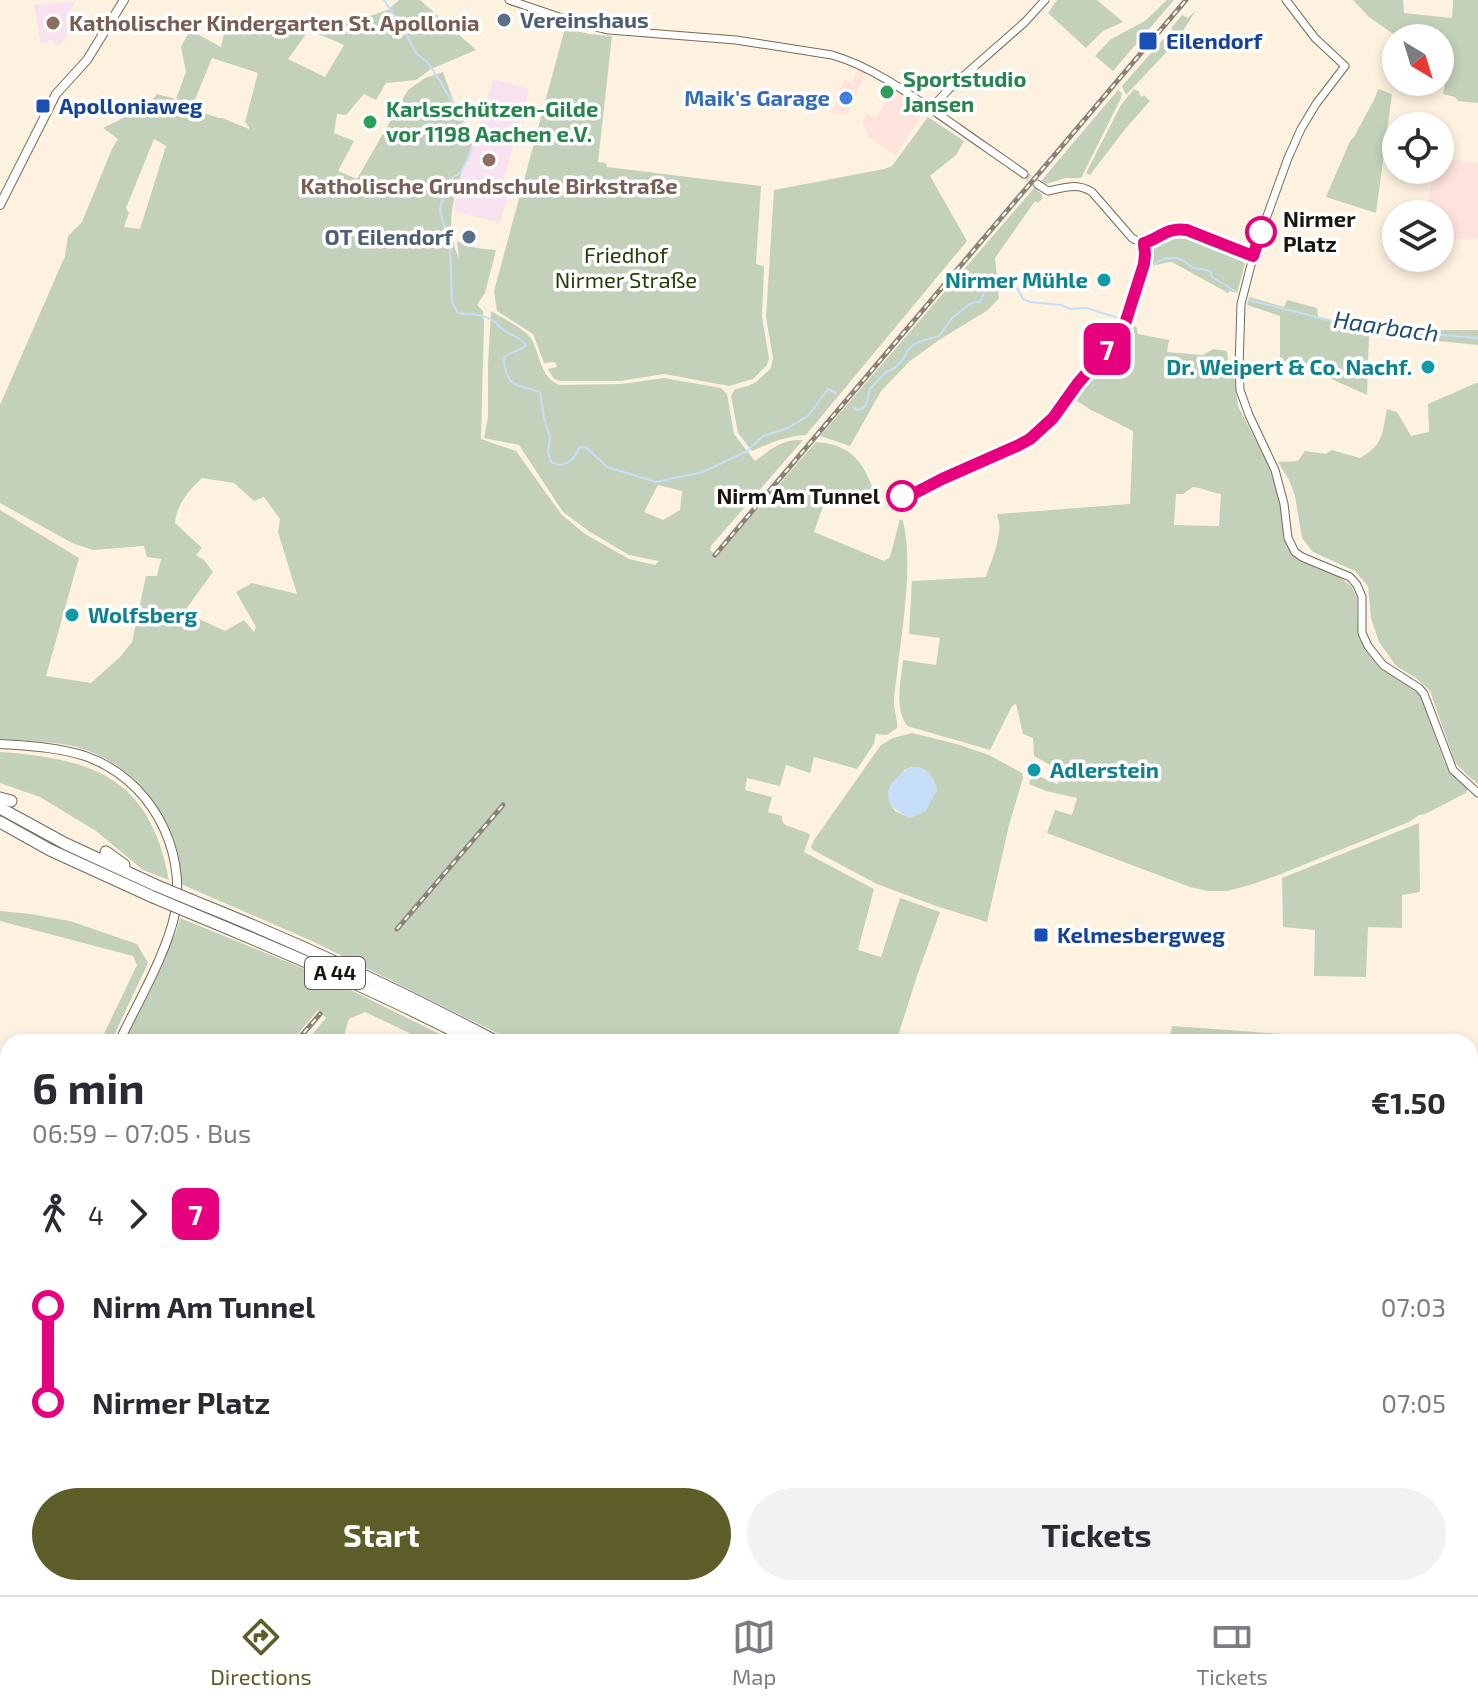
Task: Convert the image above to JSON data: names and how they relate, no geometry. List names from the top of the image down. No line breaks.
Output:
{"streets":{"highway":["A 44"]},"water":["Haarbach"],"parks":["Friedhof Nirmer Straße"],"places":{"other":["Vereinshaus","Katholischer Kindergarten St. Apollonia","Sportstudio Jansen","Maik's Garage","Karlsschützen-Gilde vor 1198 Aachen e.V.","Katholische Grundschule Birkstraße","Nirmer Platz","OT Eilendorf","Nirmer Mühle","Dr. Weipert & Co. Nachf.","Nirm Am Tunnel","Wolfsberg","Adlerstein"],"transit":["Eilendorf","Apolloniaweg","Kelmesbergweg"]},"lines":["bus line 7"],"north":"bottom right","page":{"on_map":"7","heading":["6 min","06:59 – 07:05 · Bus","€1.50"],"legs":["4","7"],"list":[{"name":"Nirm Am Tunnel","value":"07:03"},{"name":"Nirmer Platz","value":"07:05"}],"buttons":["Start","Tickets"],"tabs":["Directions","Map","Tickets"]}}
